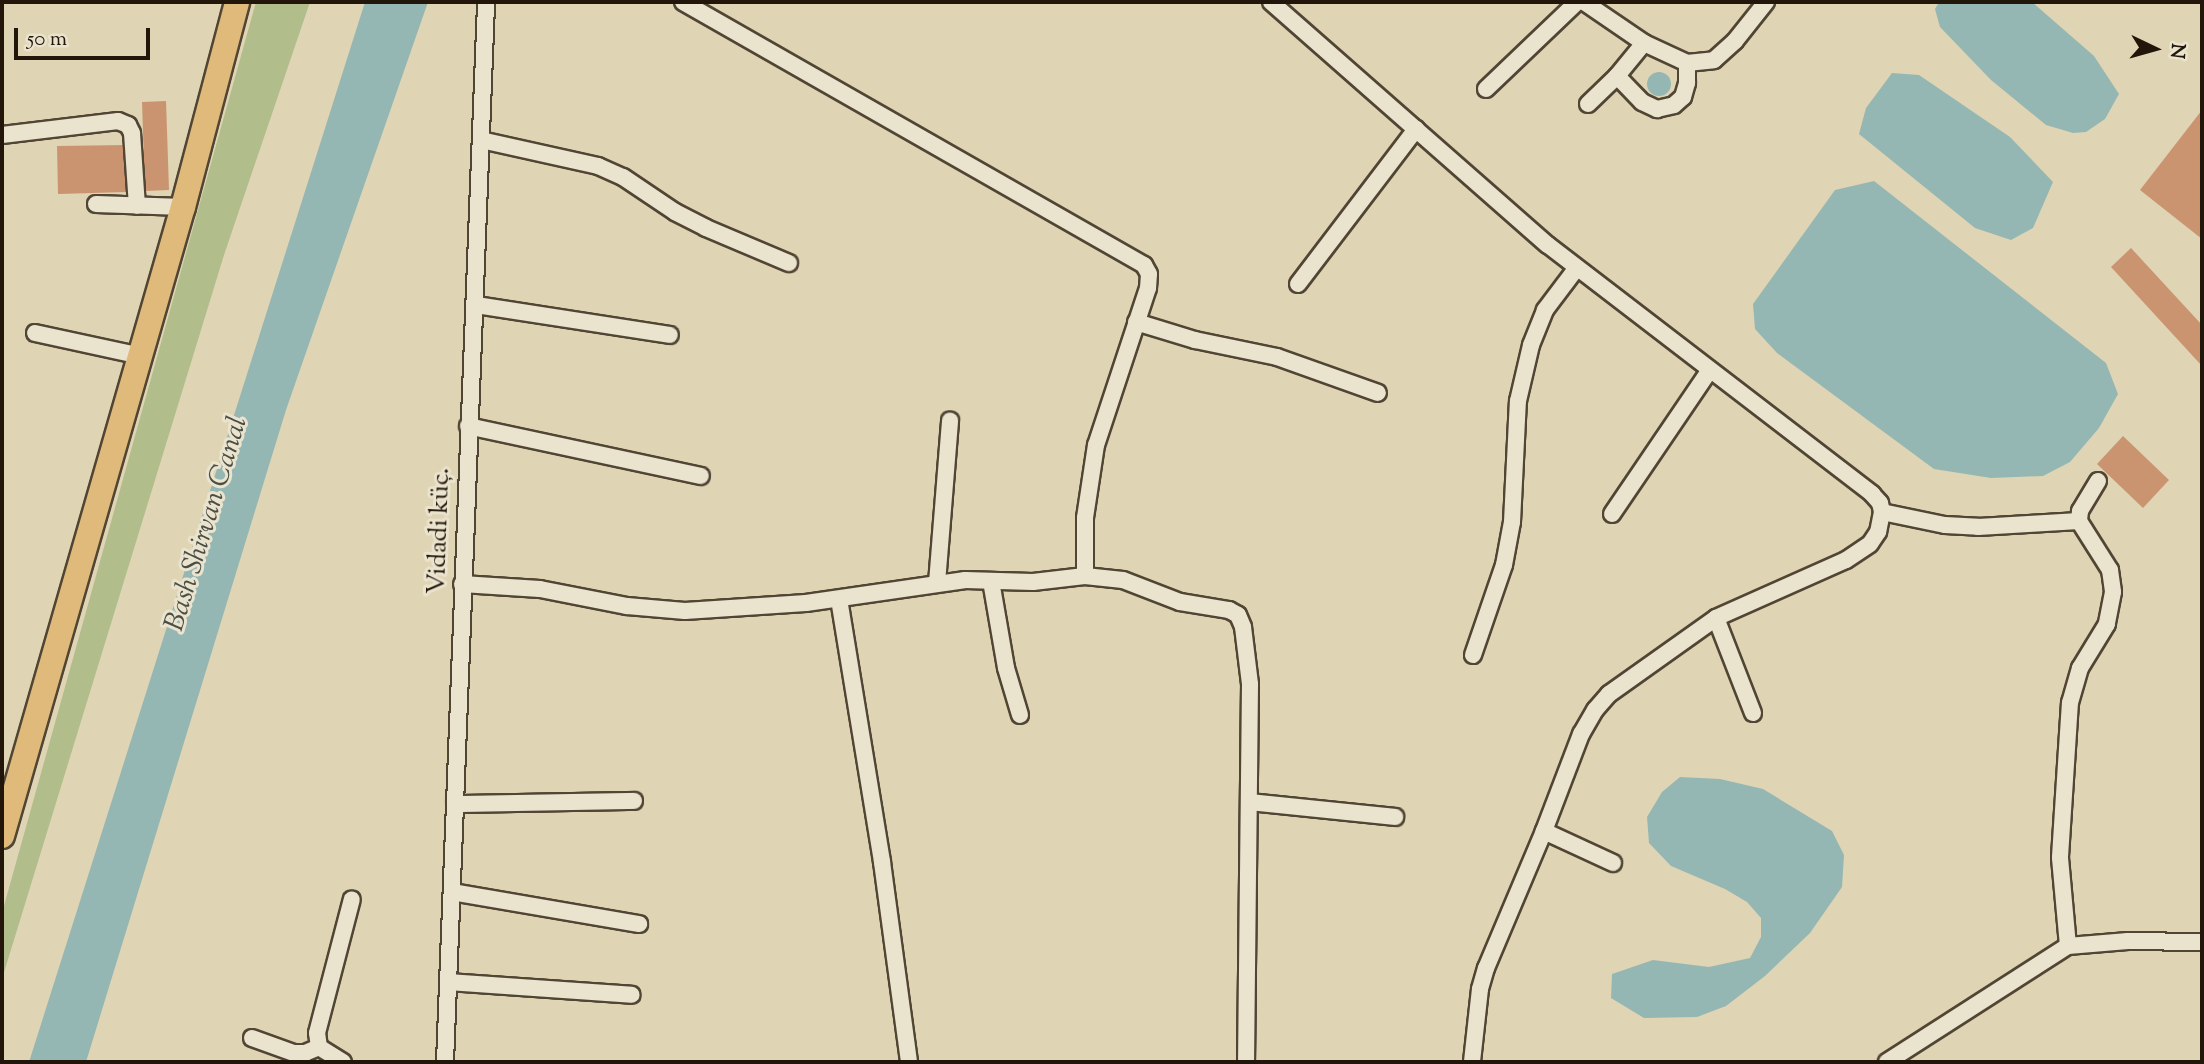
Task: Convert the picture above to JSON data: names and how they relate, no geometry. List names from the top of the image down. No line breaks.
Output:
{"streets":{"street":["Vidadi küç."]},"water":["Bash Shirvan Canal"],"scale_bar":"50 m","north":"right"}
